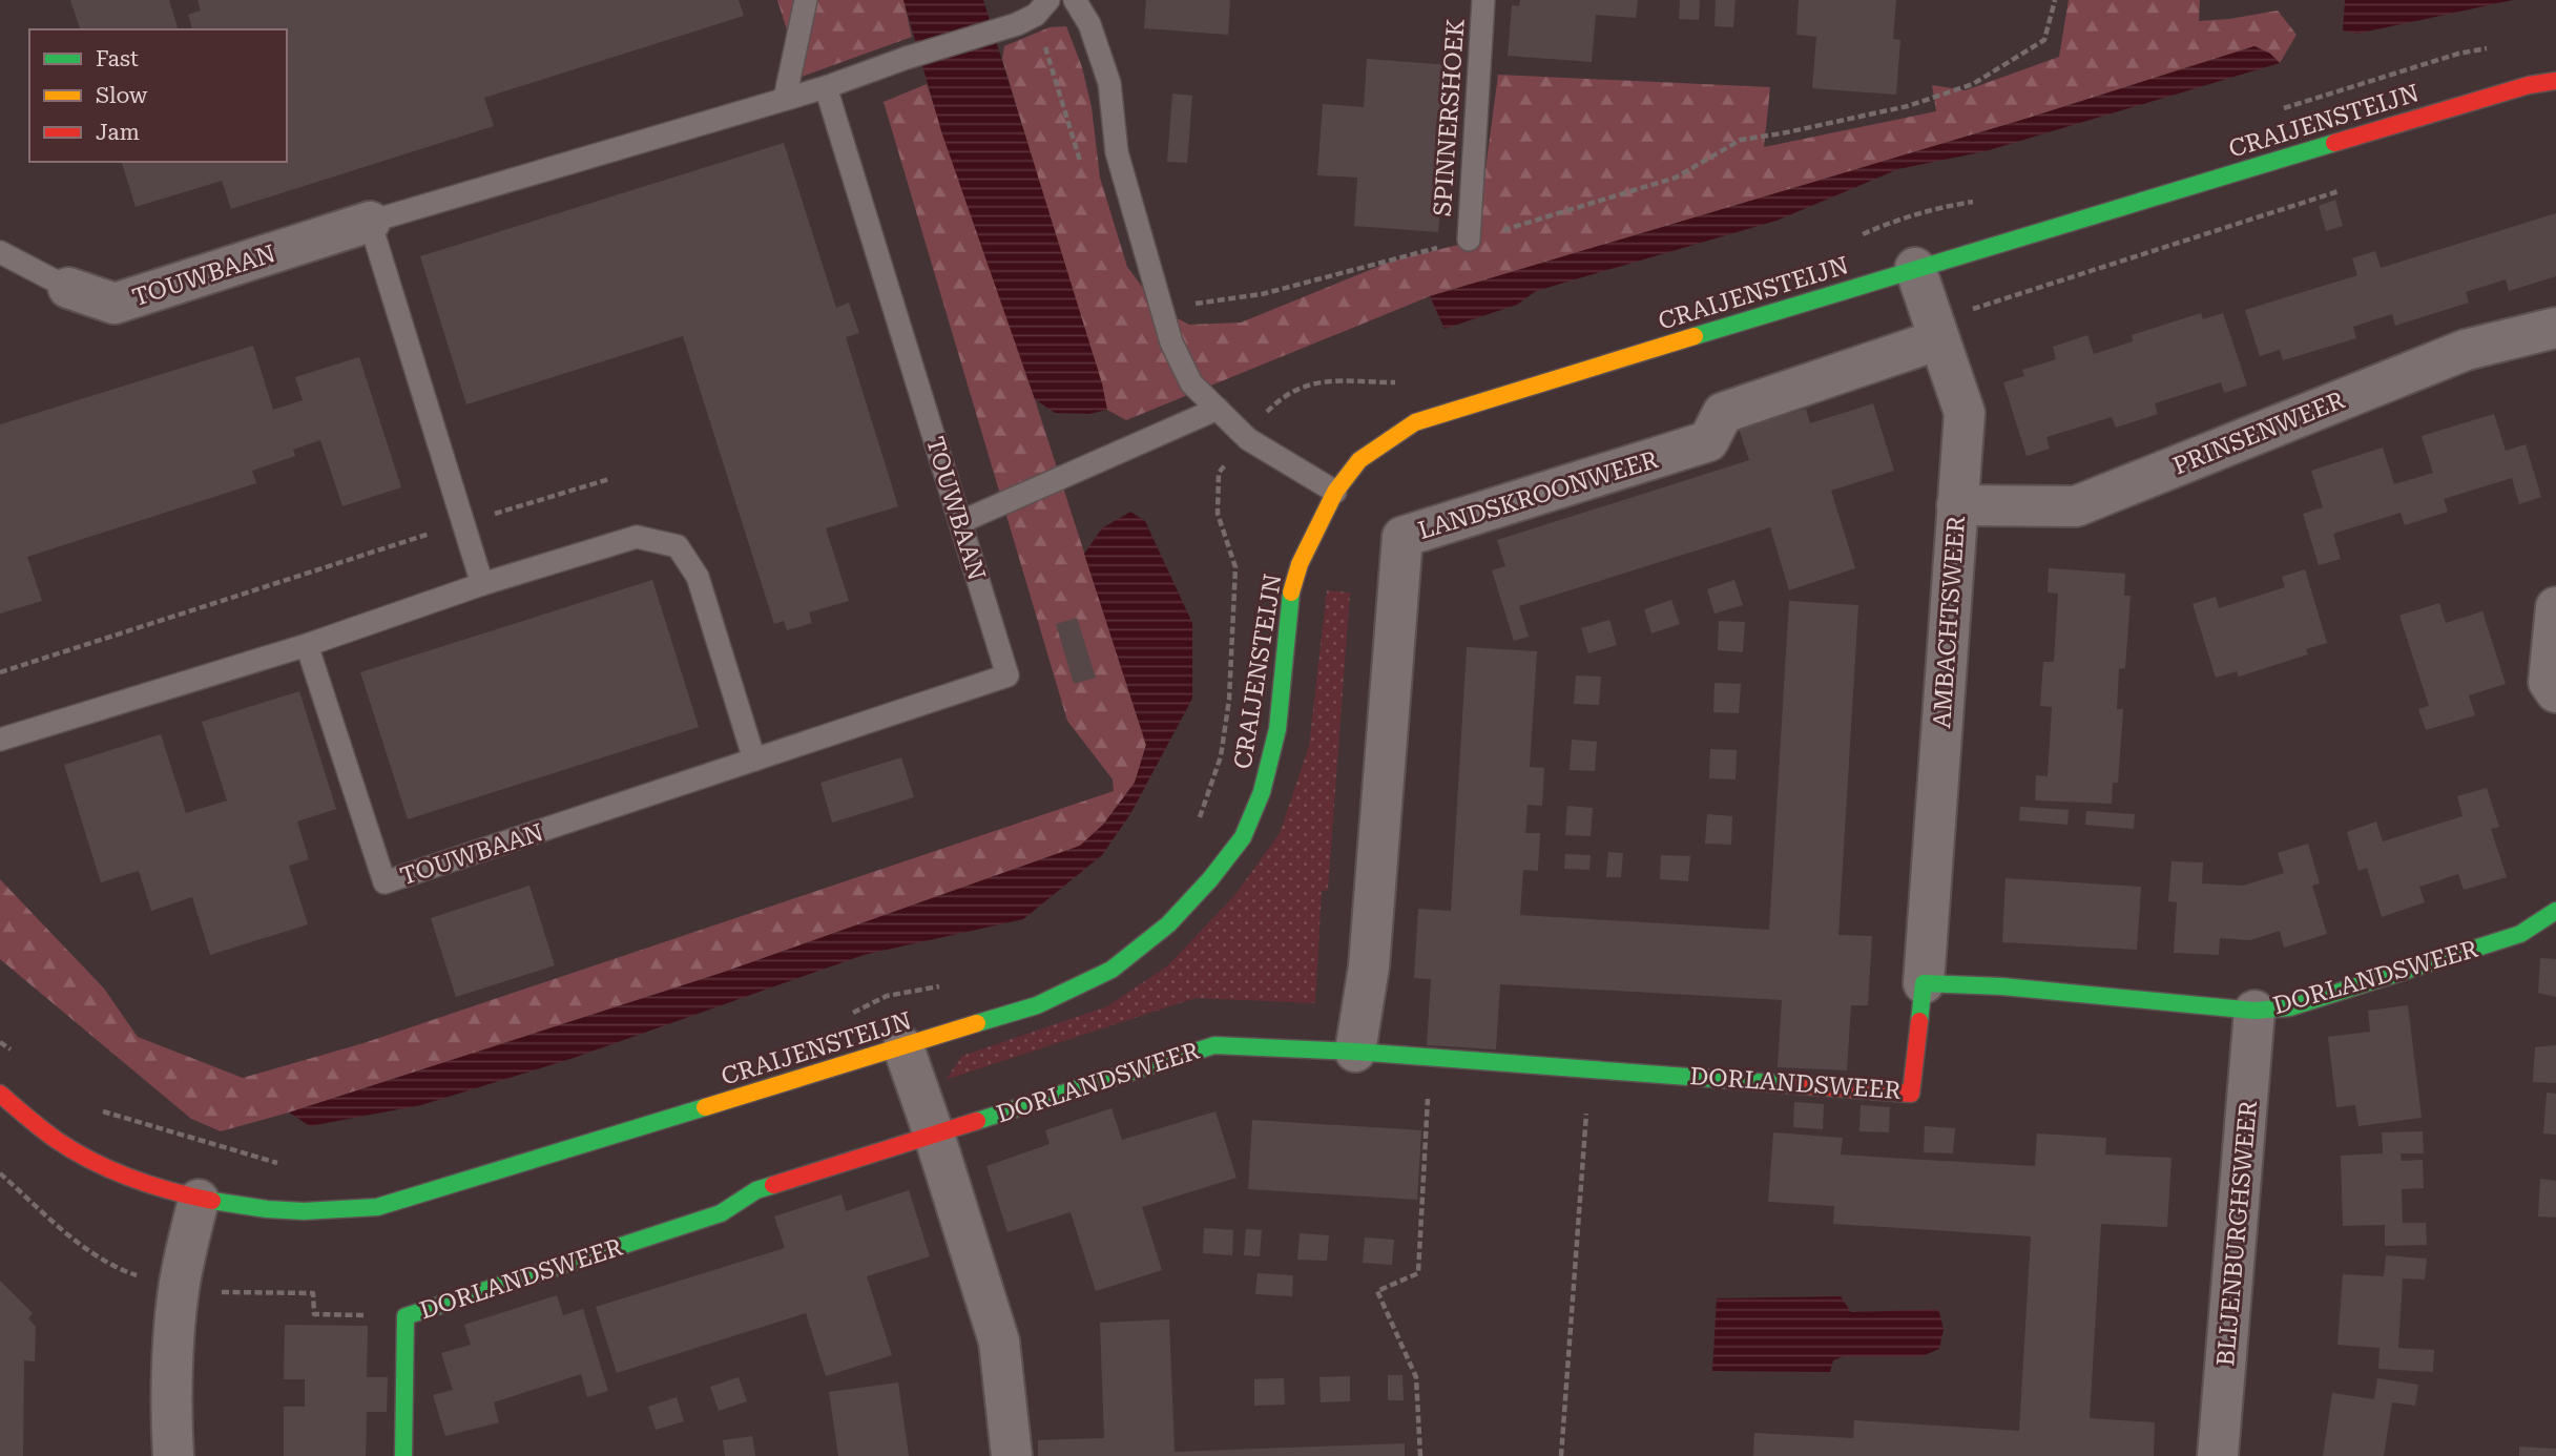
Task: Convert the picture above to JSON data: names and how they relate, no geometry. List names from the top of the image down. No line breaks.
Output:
{"streets":{"street":["CRAIJENSTEIJN","TOUWBAAN","PRINSENWEER","LANDSKROONWEER","AMBACHTSWEER","DORLANDSWEER","BLIJENBURGHSWEER"],"lane":["SPINNERSHOEK"]},"crossings":[["CRAIJENSTEIJN","AMBACHTSWEER"],["PRINSENWEER","AMBACHTSWEER"],["LANDSKROONWEER","AMBACHTSWEER"],["LANDSKROONWEER","DORLANDSWEER"],["AMBACHTSWEER","DORLANDSWEER"],["DORLANDSWEER","BLIJENBURGHSWEER"]],"legend":["Fast","Slow","Jam"]}
